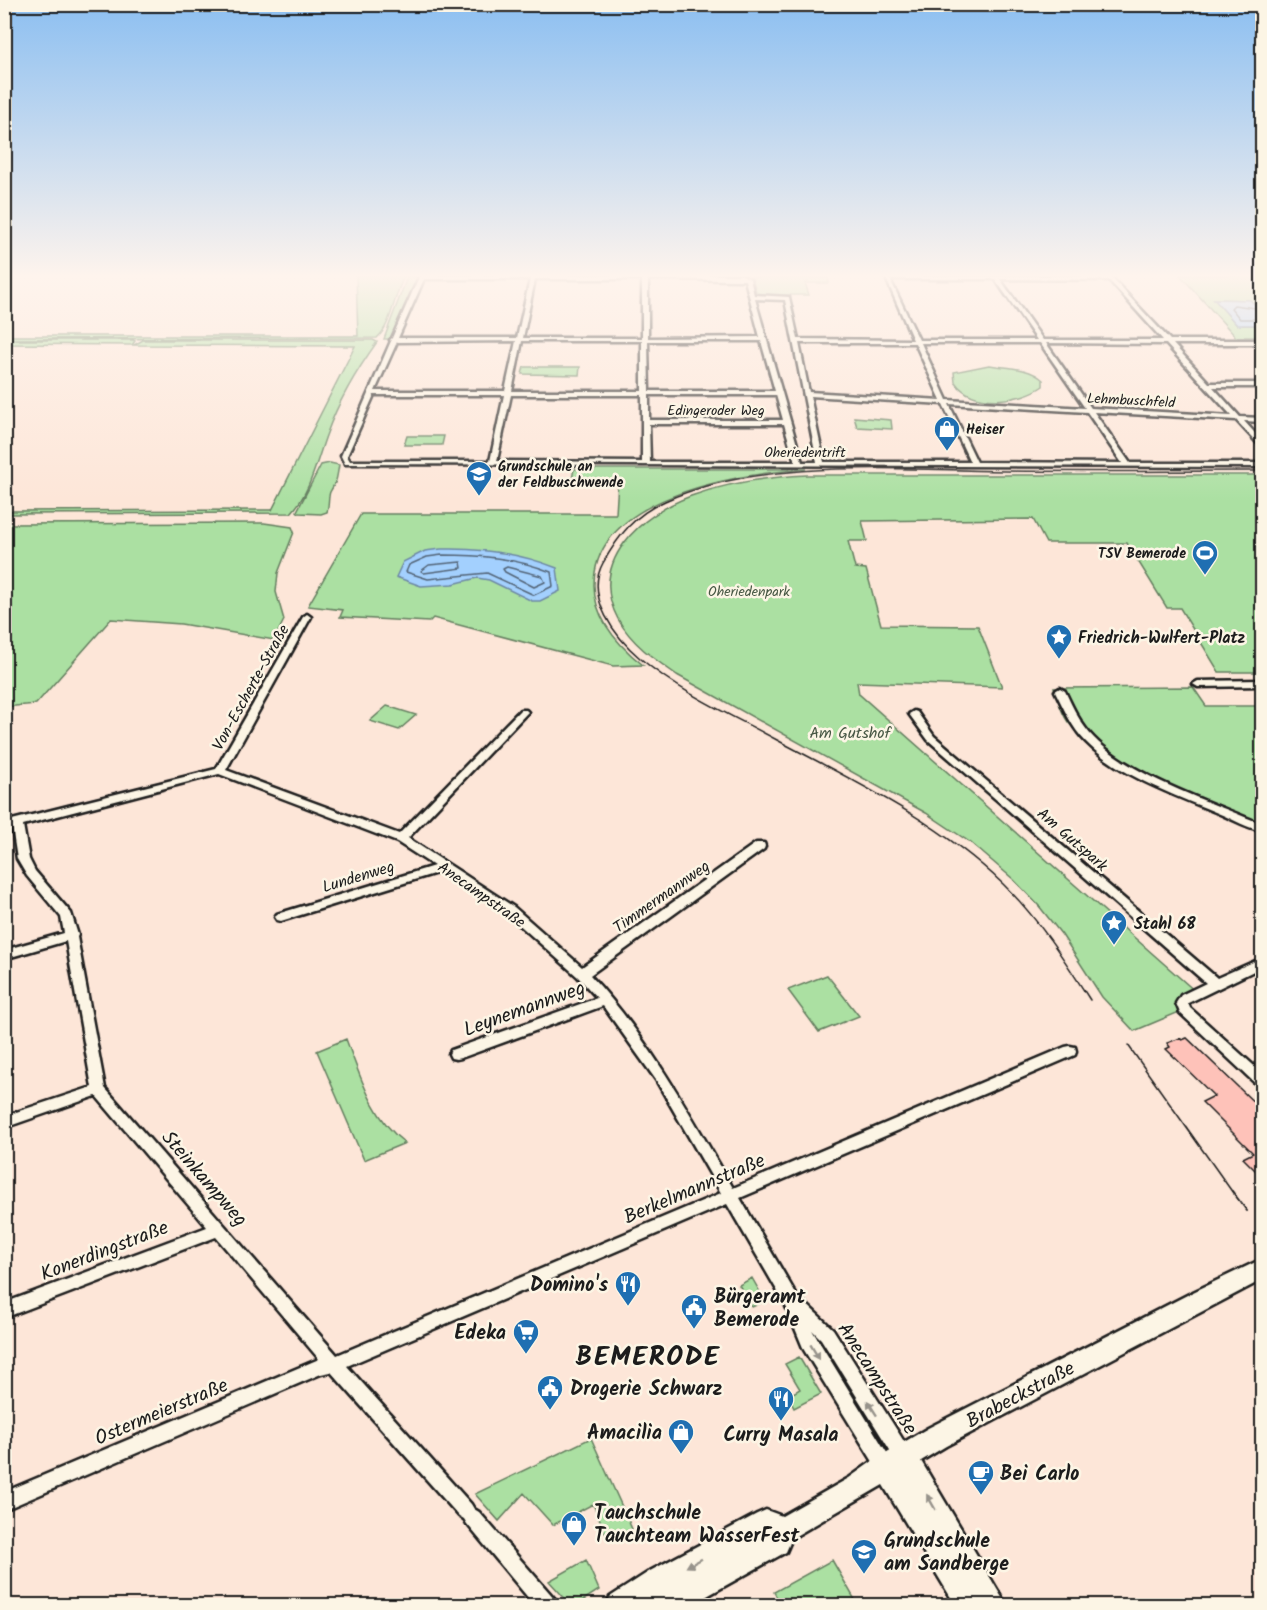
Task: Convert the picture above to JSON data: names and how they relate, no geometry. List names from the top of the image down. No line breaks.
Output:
{"streets":{"main road":["Brabeckstraße"],"street":["Lehmbuschfeld","Edingeroder Weg","Oheriedentrift","Von-Escherte-Straße","Am Gutspark","Lundenweg","Anecampstraße","Timmermannweg","Leynemannweg","Steinkampweg","Berkelmannstraße","Konerdingstraße","Ostermeierstraße"]},"crossings":[["Von-Escherte-Straße","Anecampstraße"],["Lundenweg","Anecampstraße"],["Anecampstraße","Timmermannweg"],["Anecampstraße","Leynemannweg"],["Anecampstraße","Berkelmannstraße"],["Anecampstraße","Brabeckstraße"],["Steinkampweg","Berkelmannstraße"],["Steinkampweg","Konerdingstraße"],["Steinkampweg","Ostermeierstraße"],["Berkelmannstraße","Ostermeierstraße"]],"districts":["BEMERODE"],"parks":["Oheriedenpark","Am Gutshof"],"places":{"shop":["Heiser","Amacilia","Tauchschule Tauchteam WasserFest"],"school or university":["Grundschule an der Feldbuschwende","Grundschule am Sandberge"],"sports":["TSV Bemerode"],"place":["Friedrich-Wulfert-Platz","Stahl 68"],"restaurant":["Domino's","Curry Masala"],"public building":["Bürgeramt Bemerode","Drogerie Schwarz"],"supermarket":["Edeka"],"cafe":["Bei Carlo"]}}
